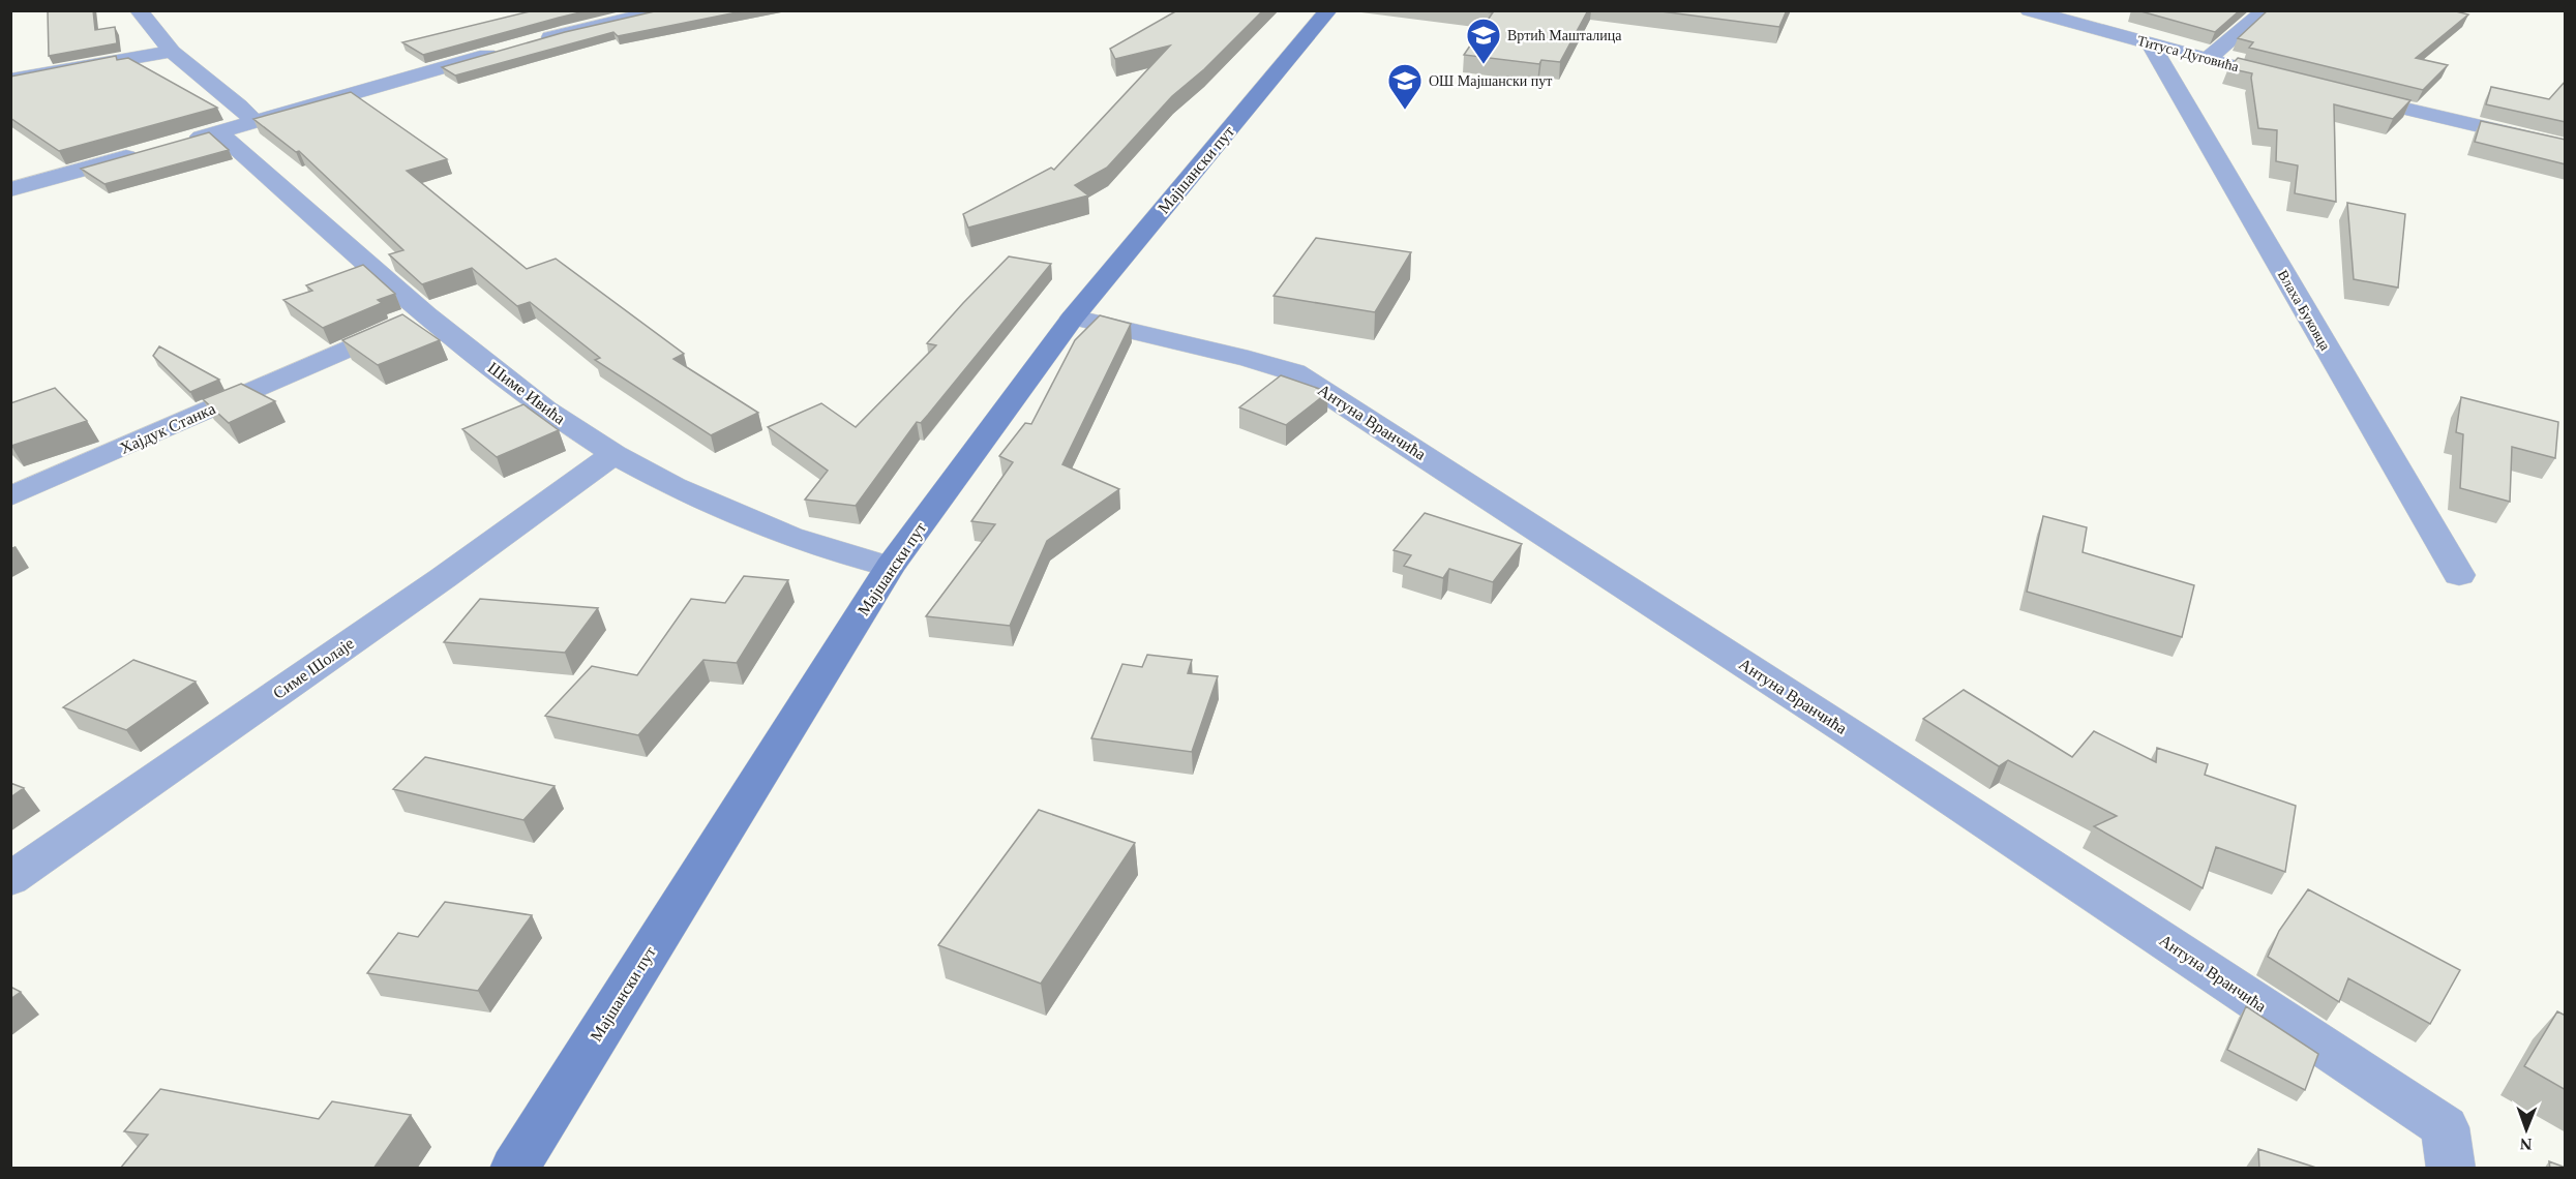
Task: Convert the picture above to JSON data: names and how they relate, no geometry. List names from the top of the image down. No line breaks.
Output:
{"streets":{"street":["Титуса Дуговића","Мајшански пут","Влаха Буковца","Шиме Ивића","Антуна Вранчића","Хајдук Станка","Симе Шолаје"]},"crossings":[["Титуса Дуговића","Влаха Буковца"],["Мајшански пут","Шиме Ивића"],["Мајшански пут","Антуна Вранчића"],["Шиме Ивића","Хајдук Станка"],["Шиме Ивића","Симе Шолаје"]],"places":{"school or university":["Вртић Машталица","ОШ Мајшански пут"]},"north":"bottom"}
